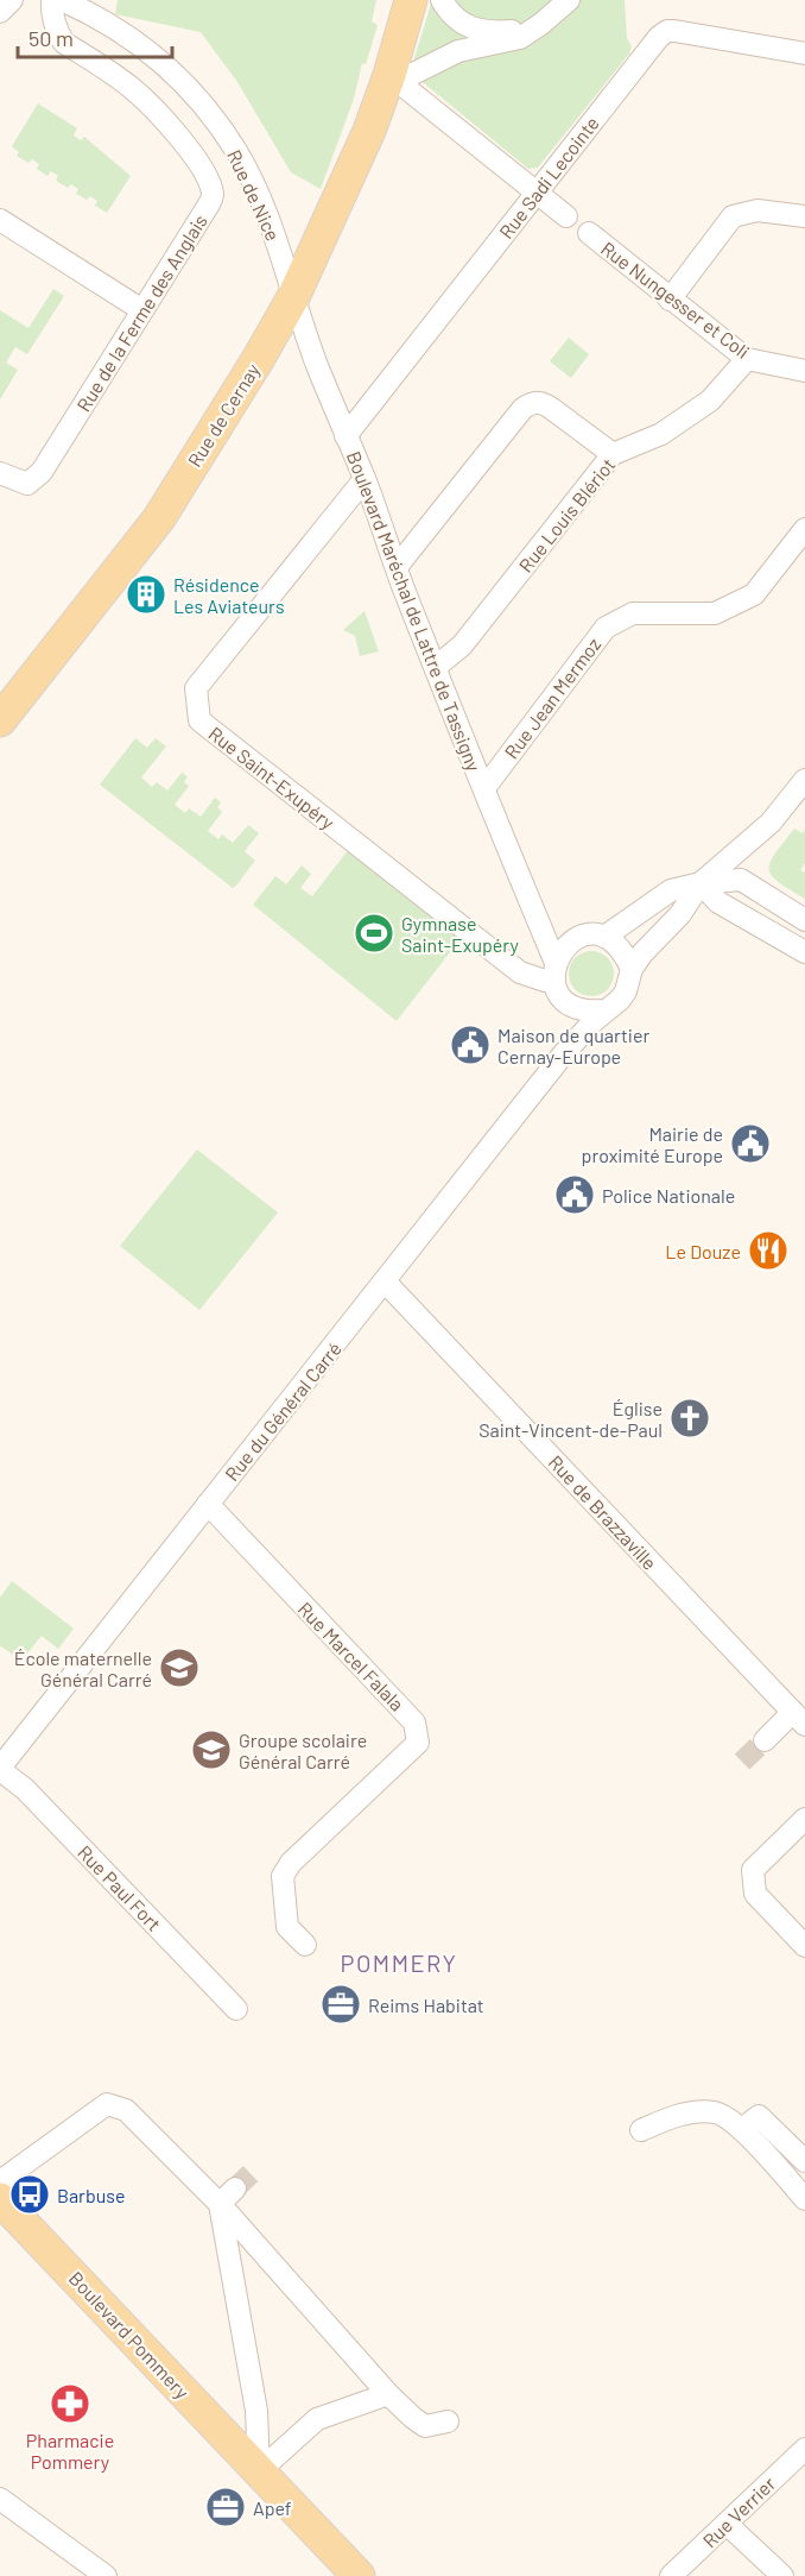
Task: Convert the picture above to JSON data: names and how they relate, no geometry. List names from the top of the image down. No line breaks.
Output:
{"streets":{"main road":["Rue de Cernay","Boulevard Pommery"],"street":["Rue Sadi Lecointe","Rue de Nice","Rue Nungesser et Coli","Rue de la Ferme des Anglais","Rue Louis Blériot","Boulevard Maréchal de Lattre de Tassigny","Rue Jean Mermoz","Rue Saint-Exupéry","Rue du Général Carré","Rue de Brazzaville","Rue Marcel Falala","Rue Paul Fort","Rue Verrier"]},"crossings":[["Rue Sadi Lecointe","Boulevard Maréchal de Lattre de Tassigny"],["Rue de Nice","Rue de Cernay"],["Rue de Nice","Boulevard Maréchal de Lattre de Tassigny"],["Rue Nungesser et Coli","Rue Louis Blériot"],["Rue de Cernay","Boulevard Maréchal de Lattre de Tassigny"],["Rue Louis Blériot","Boulevard Maréchal de Lattre de Tassigny"],["Boulevard Maréchal de Lattre de Tassigny","Rue Jean Mermoz"],["Boulevard Maréchal de Lattre de Tassigny","Rue Saint-Exupéry"],["Boulevard Maréchal de Lattre de Tassigny","Rue du Général Carré"],["Rue Saint-Exupéry","Rue du Général Carré"],["Rue du Général Carré","Rue de Brazzaville"],["Rue du Général Carré","Rue Marcel Falala"],["Rue du Général Carré","Rue Paul Fort"]],"districts":["POMMERY"],"places":{"building":["Résidence Les Aviateurs"],"sports":["Gymnase Saint-Exupéry"],"public building":["Maison de quartier Cernay-Europe","Mairie de proximité Europe","Police Nationale"],"restaurant":["Le Douze"],"church":["Église Saint-Vincent-de-Paul"],"school or university":["École maternelle Général Carré","Groupe scolaire Général Carré"],"office":["Reims Habitat","Apef"],"bus stop":["Barbuse"],"pharmacy":["Pharmacie Pommery"]},"scale_bar":"50 m"}
